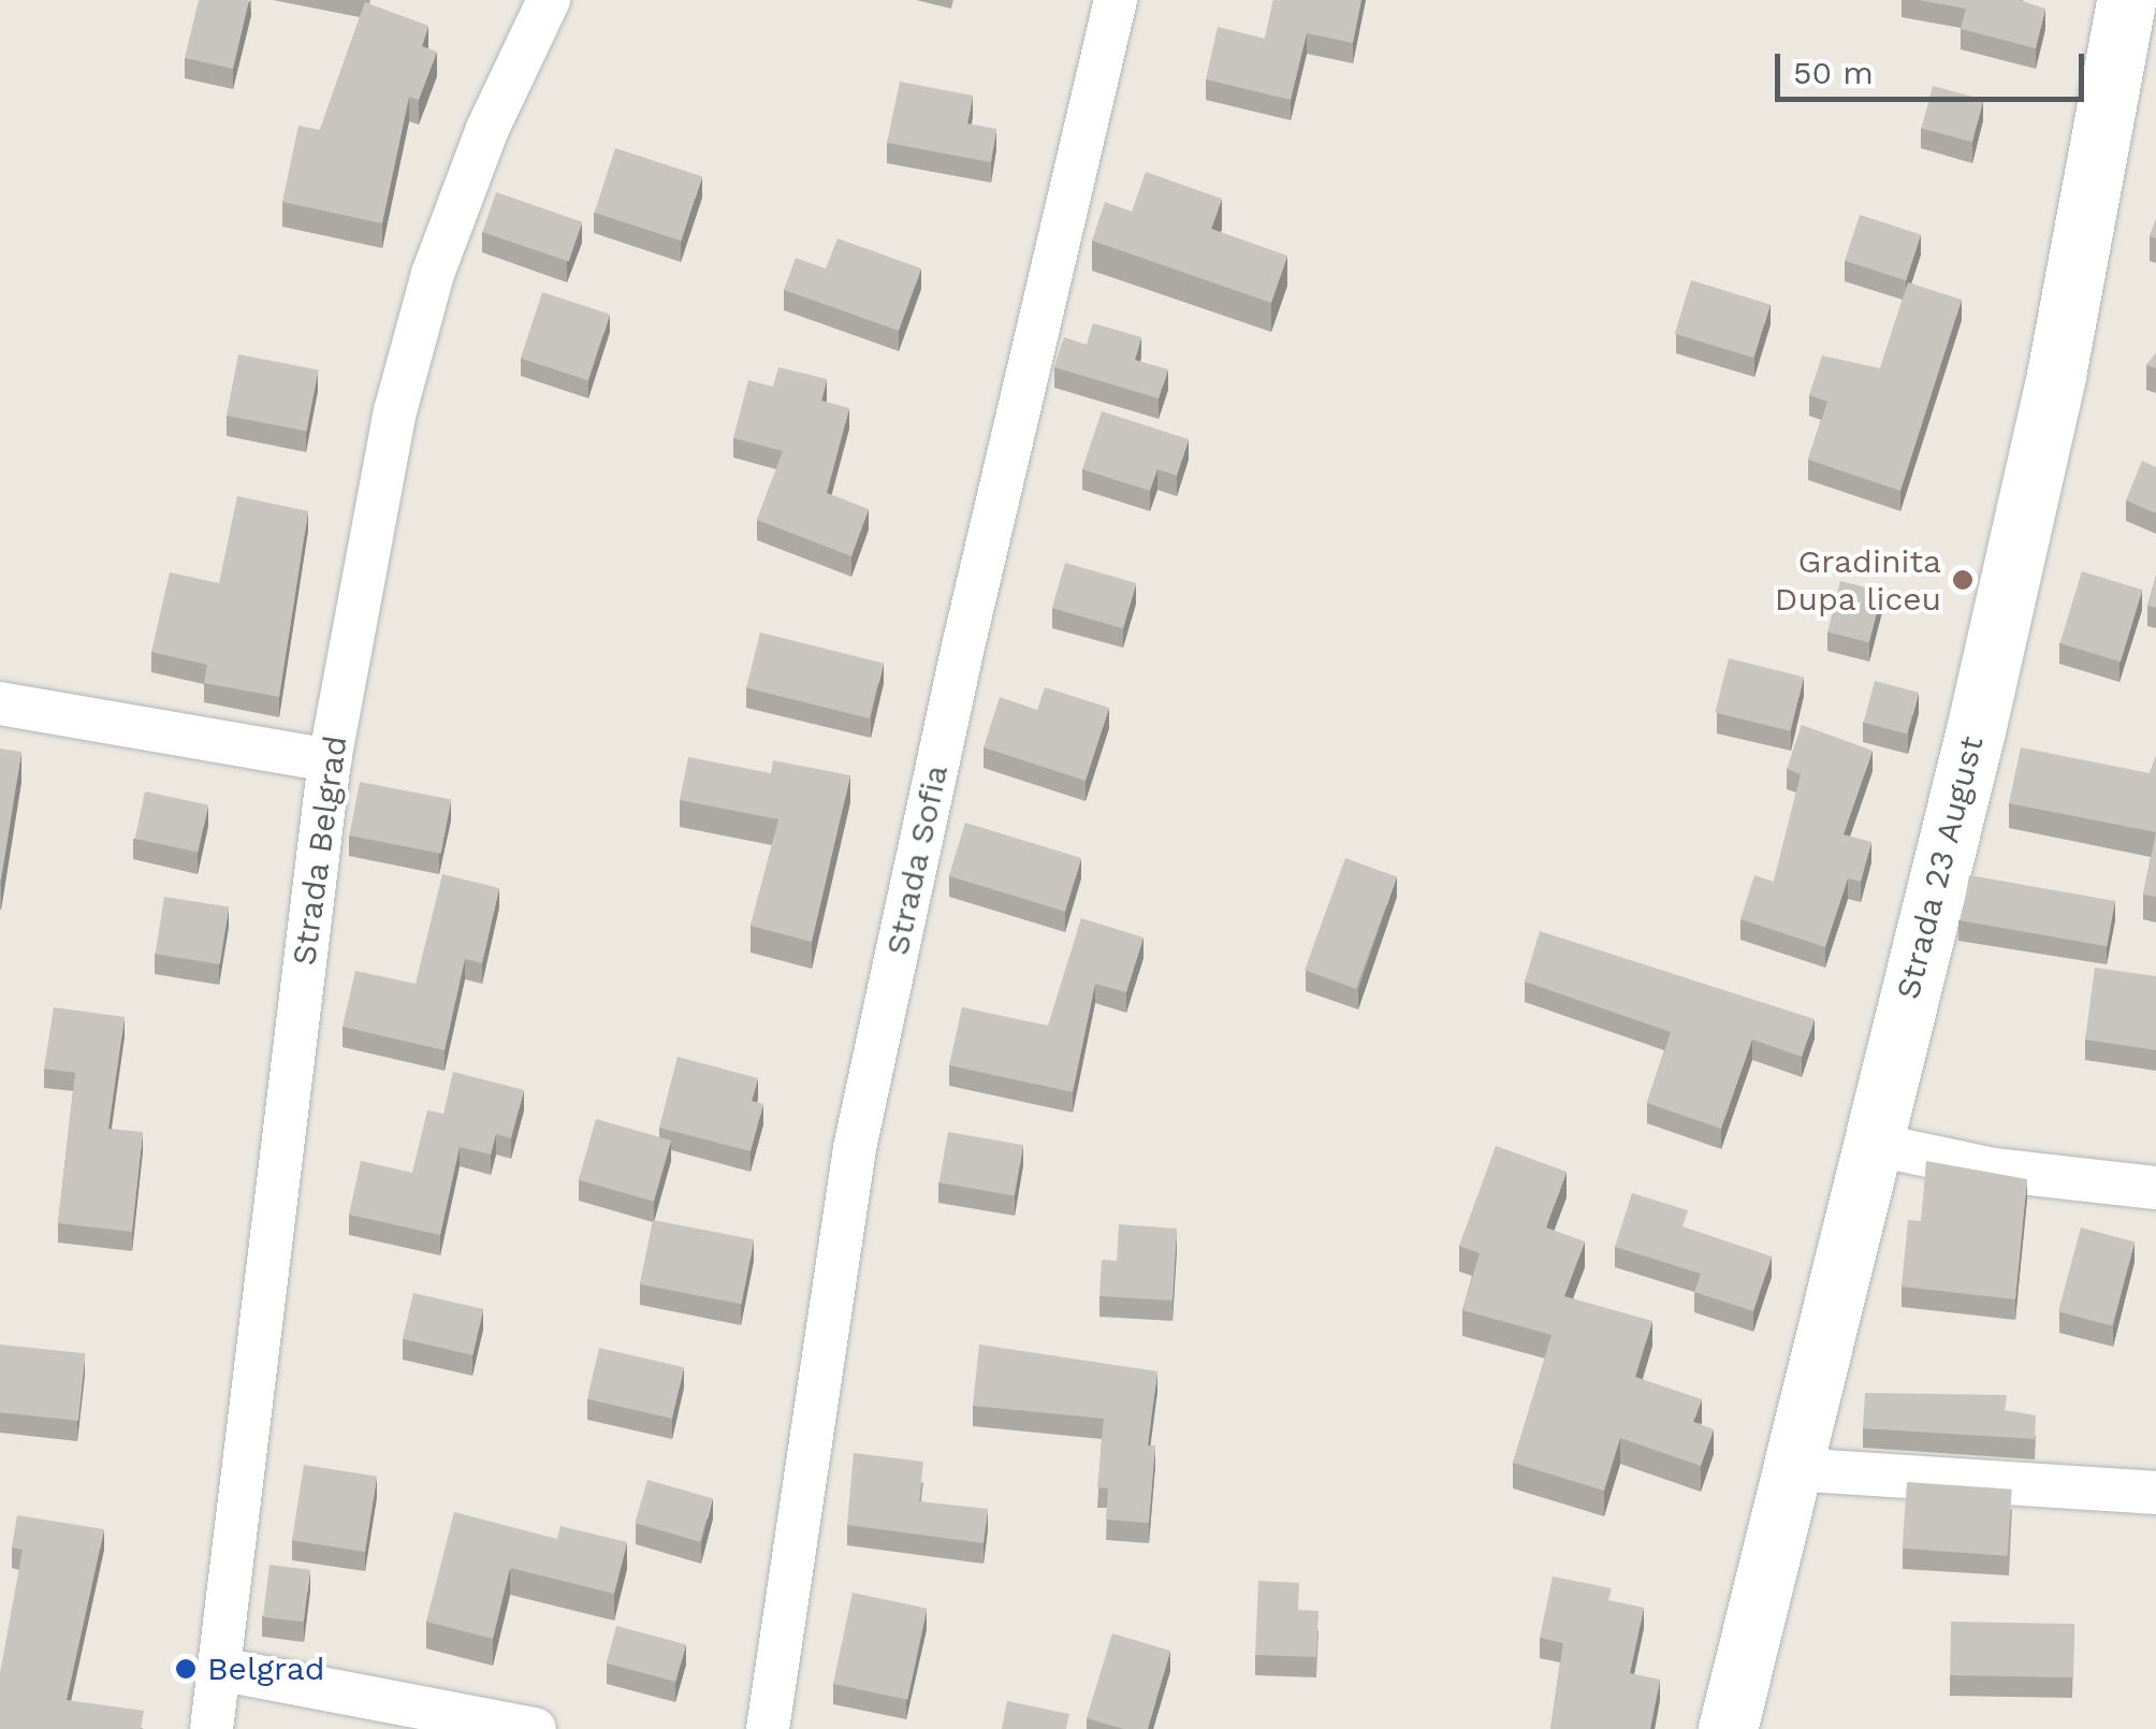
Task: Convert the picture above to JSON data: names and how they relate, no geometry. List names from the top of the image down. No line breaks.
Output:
{"streets":{"main road":["Strada 23 August"],"street":["Strada Belgrad","Strada Sofia"]},"places":["Gradinita Dupa liceu","Belgrad"],"scale_bar":"50 m"}
